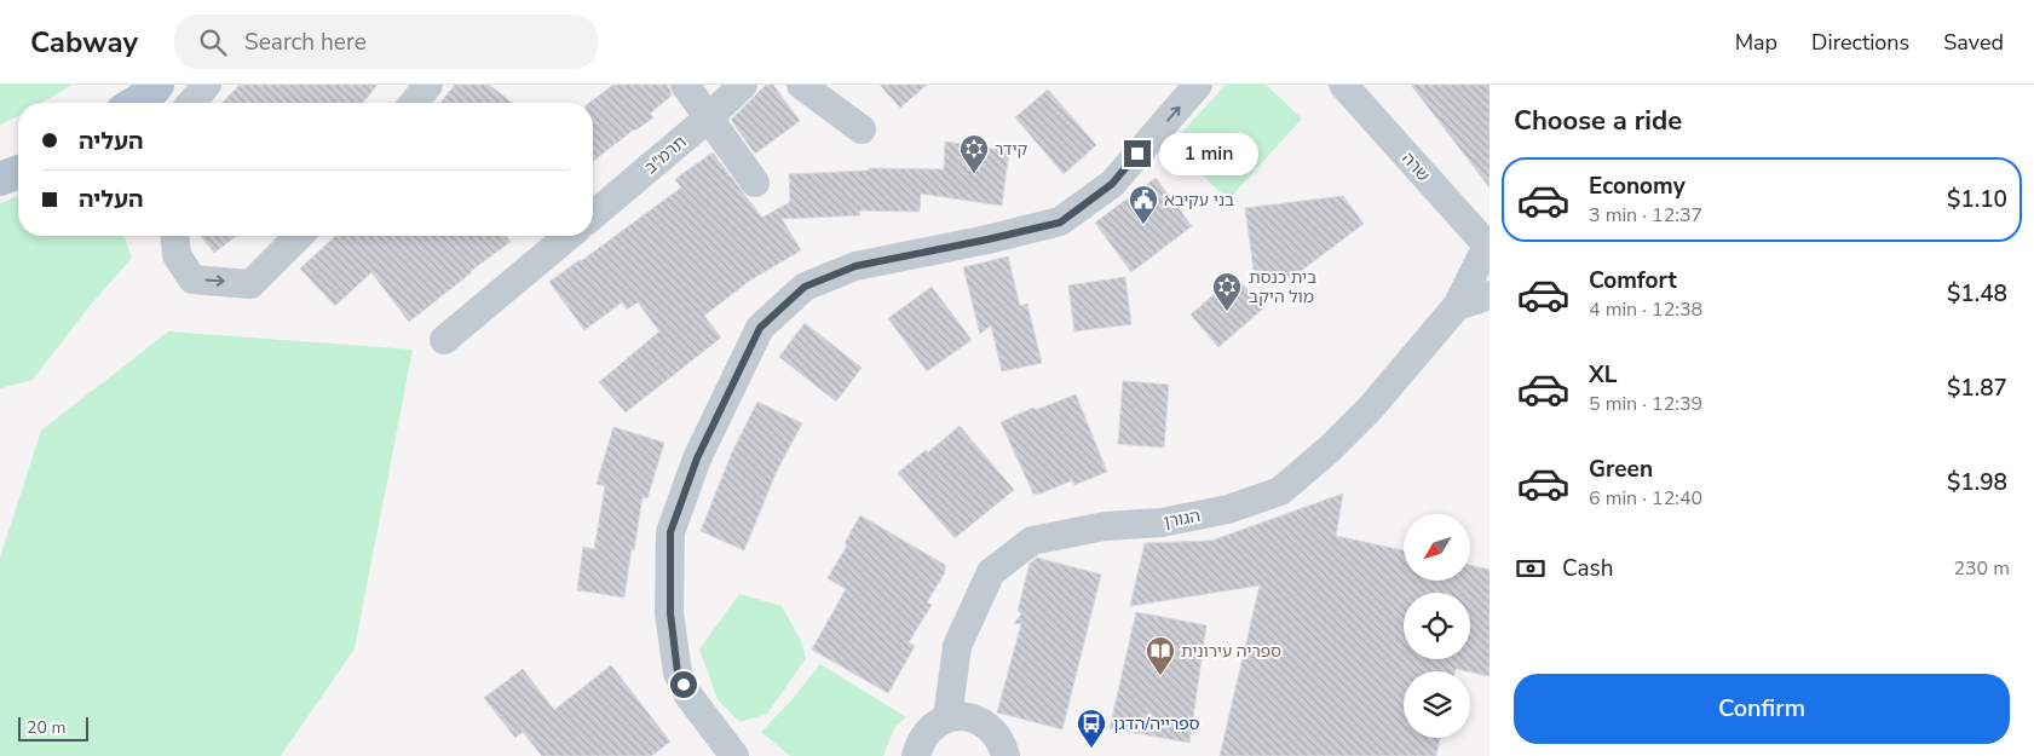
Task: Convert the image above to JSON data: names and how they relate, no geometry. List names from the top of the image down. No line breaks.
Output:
{"streets":{"street":["תרמ\"ב","שרה","הגורן"]},"crossings":[["שרה","הגורן"]],"places":{"synagogue":["קידר","בית כנסת מול היקב"],"public building":["בני עקיבא"],"library":["ספריה עירונית"],"bus stop":["ספרייה/הדגן"]},"scale_bar":"20 m","north":"bottom left","page":{"header":"Cabway","search":"Search here","nav":["Map","Directions","Saved"],"heading":"Choose a ride","banner":["העליה","העליה"],"bubble":"1 min","list":[{"name":"Economy","note":"3 min · 12:37","value":"$1.10"},{"name":"Comfort","note":"4 min · 12:38","value":"$1.48"},{"name":"XL","note":"5 min · 12:39","value":"$1.87"},{"name":"Green","note":"6 min · 12:40","value":"$1.98"}],"pay":["Cash","230 m"],"buttons":"Confirm","scale":"20 m"}}
